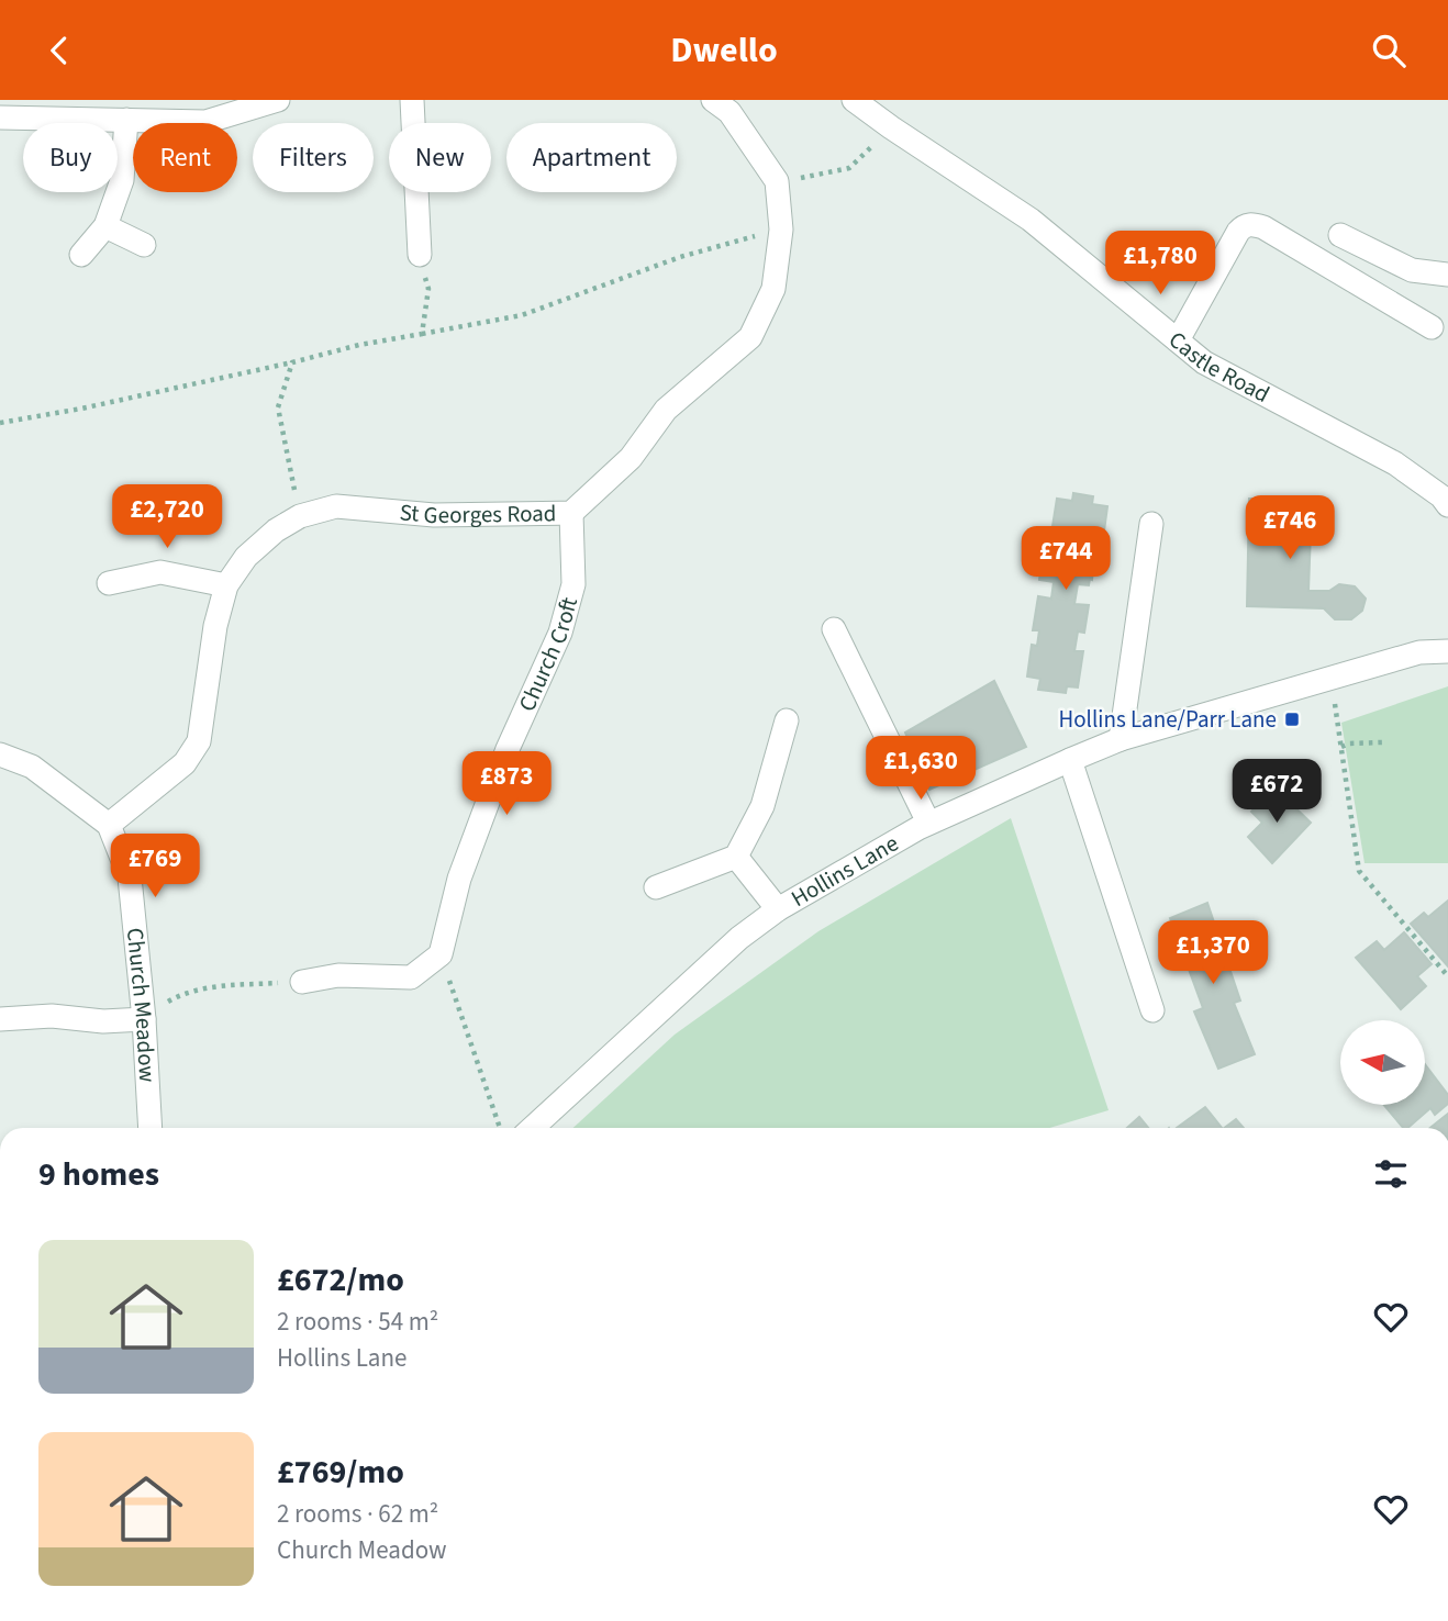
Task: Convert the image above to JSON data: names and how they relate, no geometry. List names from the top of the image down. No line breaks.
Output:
{"streets":{"street":["Castle Road","St Georges Road","Church Croft","Hollins Lane","Church Meadow"]},"crossings":[["St Georges Road","Church Croft"],["St Georges Road","Church Meadow"]],"places":{"transit":["Hollins Lane/Parr Lane"]},"north":"left","page":{"header":"Dwello","chip":["Buy","Rent","Filters","New","Apartment"],"price":["£1,780","£2,720","£746","£744","£1,630","£873","£672","£769","£1,370"],"heading":"9 homes","list":[{"name":"£672/mo","note":"2 rooms · 54 m² · Hollins Lane"},{"name":"£769/mo","note":"2 rooms · 62 m² · Church Meadow"}]}}
